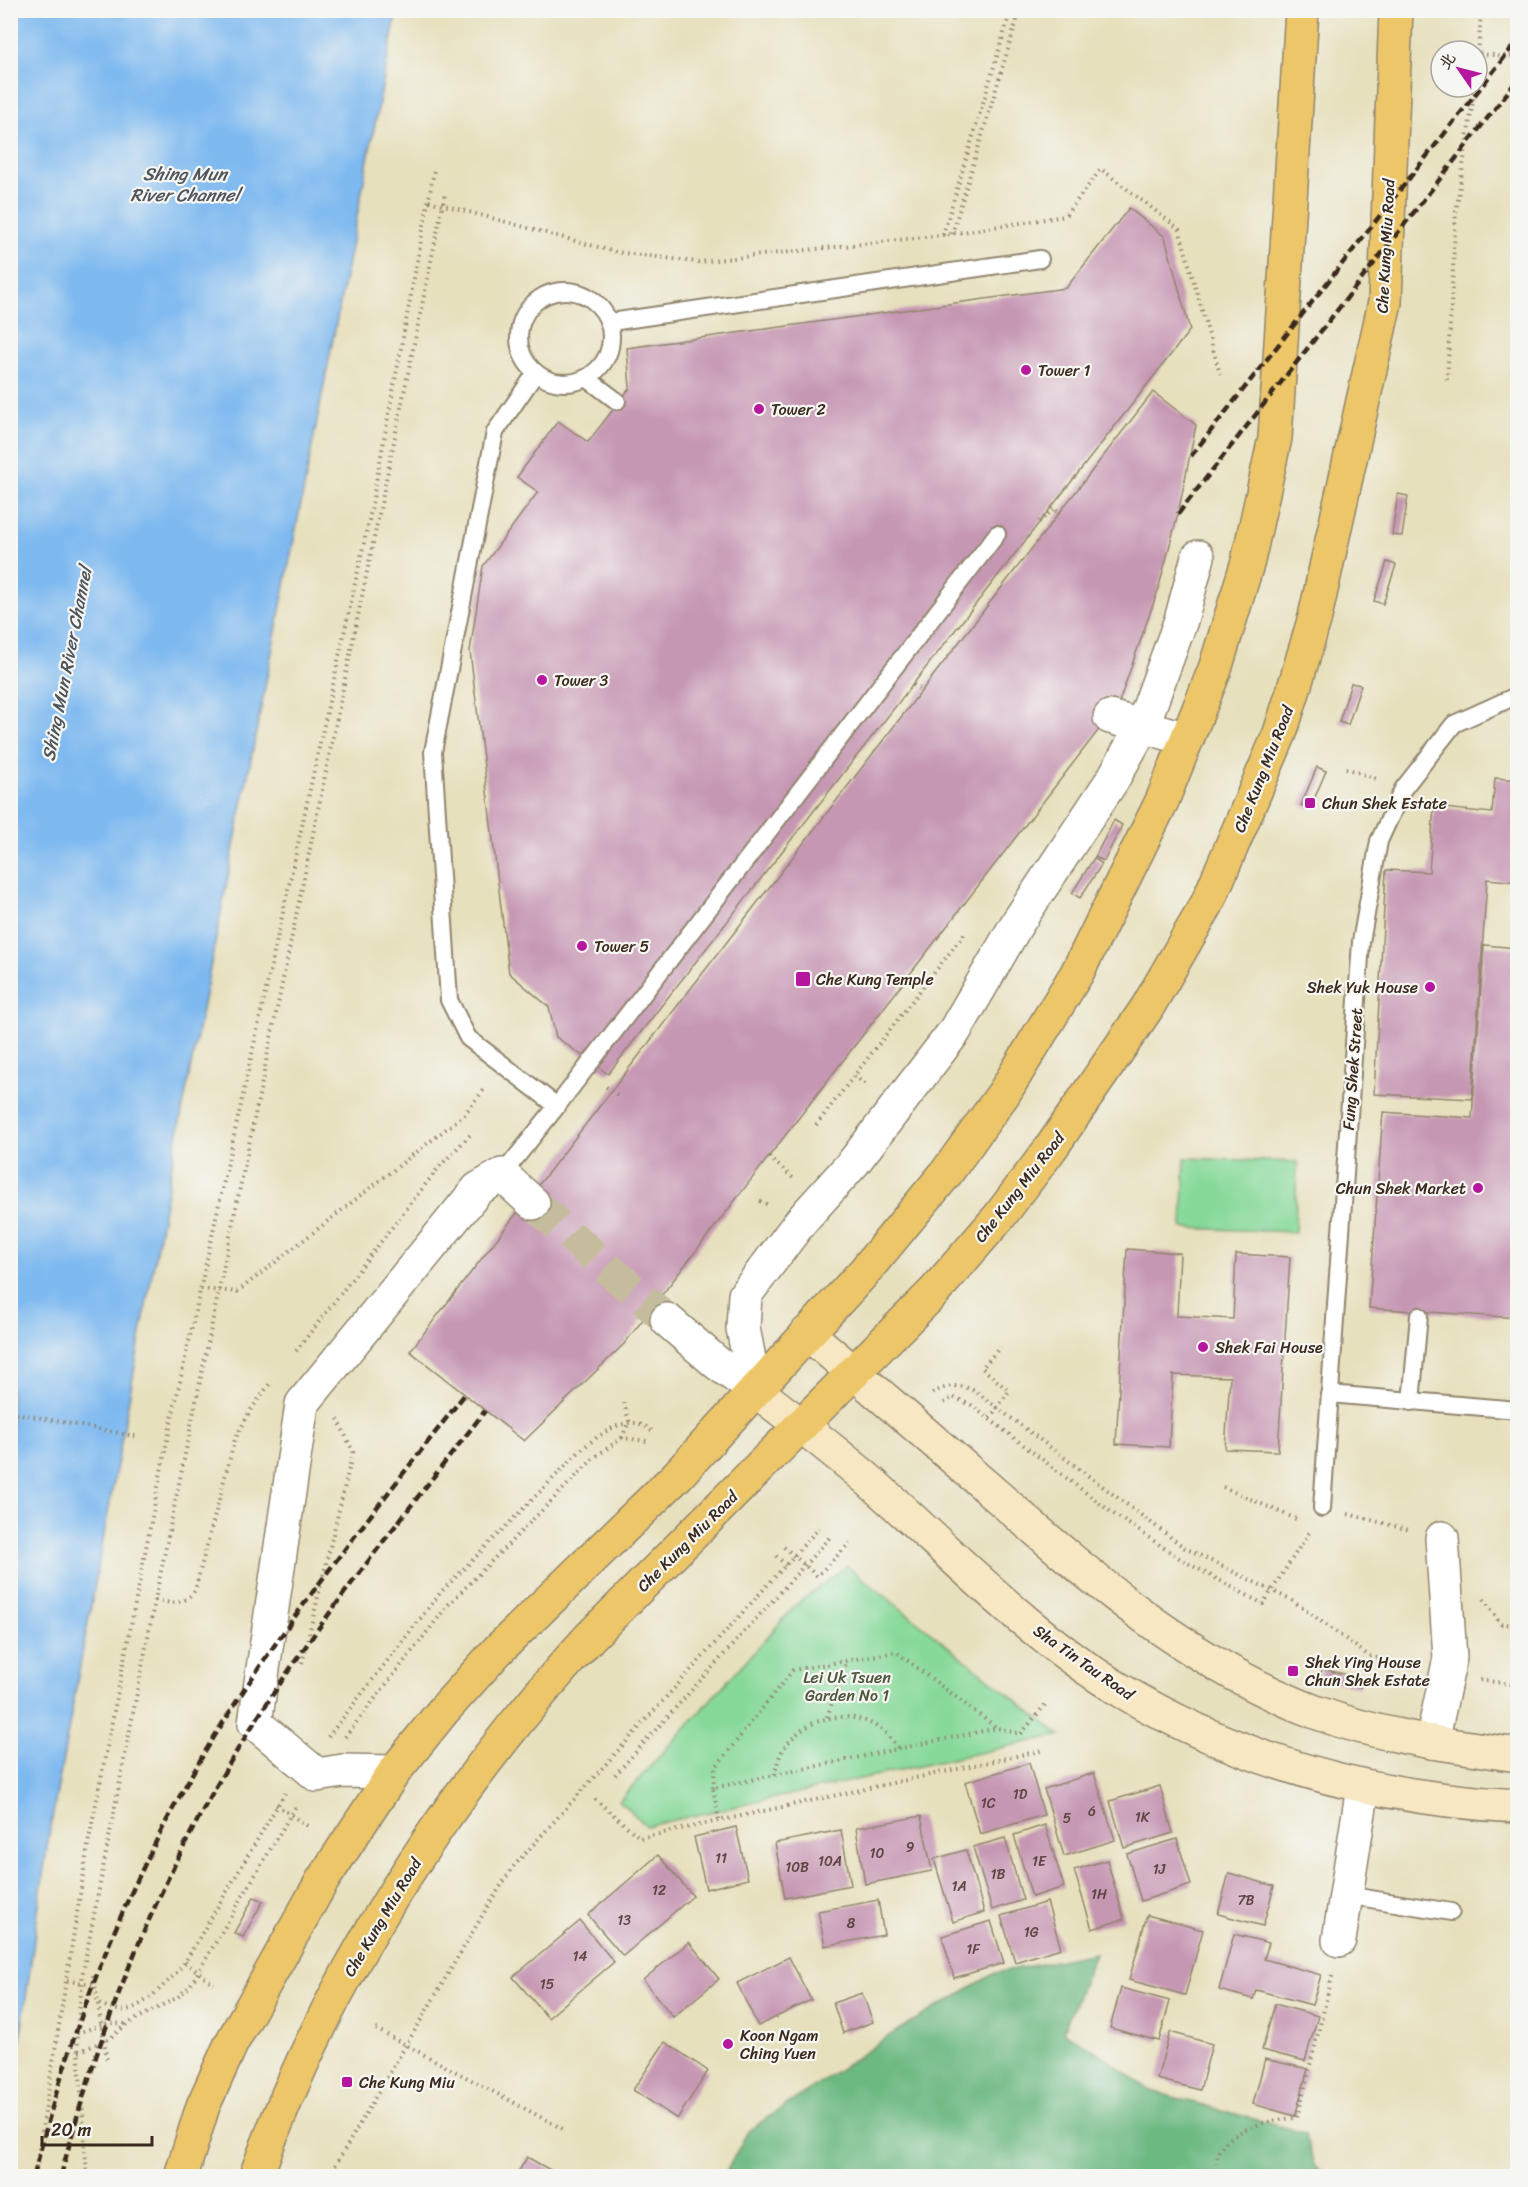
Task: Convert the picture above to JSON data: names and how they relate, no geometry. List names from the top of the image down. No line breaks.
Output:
{"streets":{"main road":["Che Kung Miu Road"],"street":["Sha Tin Tau Road"],"lane":["Fung Shek Street"]},"crossings":[["Che Kung Miu Road","Sha Tin Tau Road"]],"water":["Shing Mun River Channel"],"parks":["Lei Uk Tsuen Garden No 1"],"places":{"other":["Tower 1","Tower 2","Tower 3","Tower 5","Shek Yuk House","Chun Shek Market","Shek Fai House","Koon Ngam Ching Yuen"],"transit":["Chun Shek Estate","Che Kung Temple","Shek Ying House Chun Shek Estate","Che Kung Miu"]},"house_numbers":["1D","1C","6","1K","5","9","10","11","10A","1E","10B","1J","1B","1A","12","1H","7B","13","8","1G","1F","14","15"],"scale_bar":"20 m","north":"top left"}
